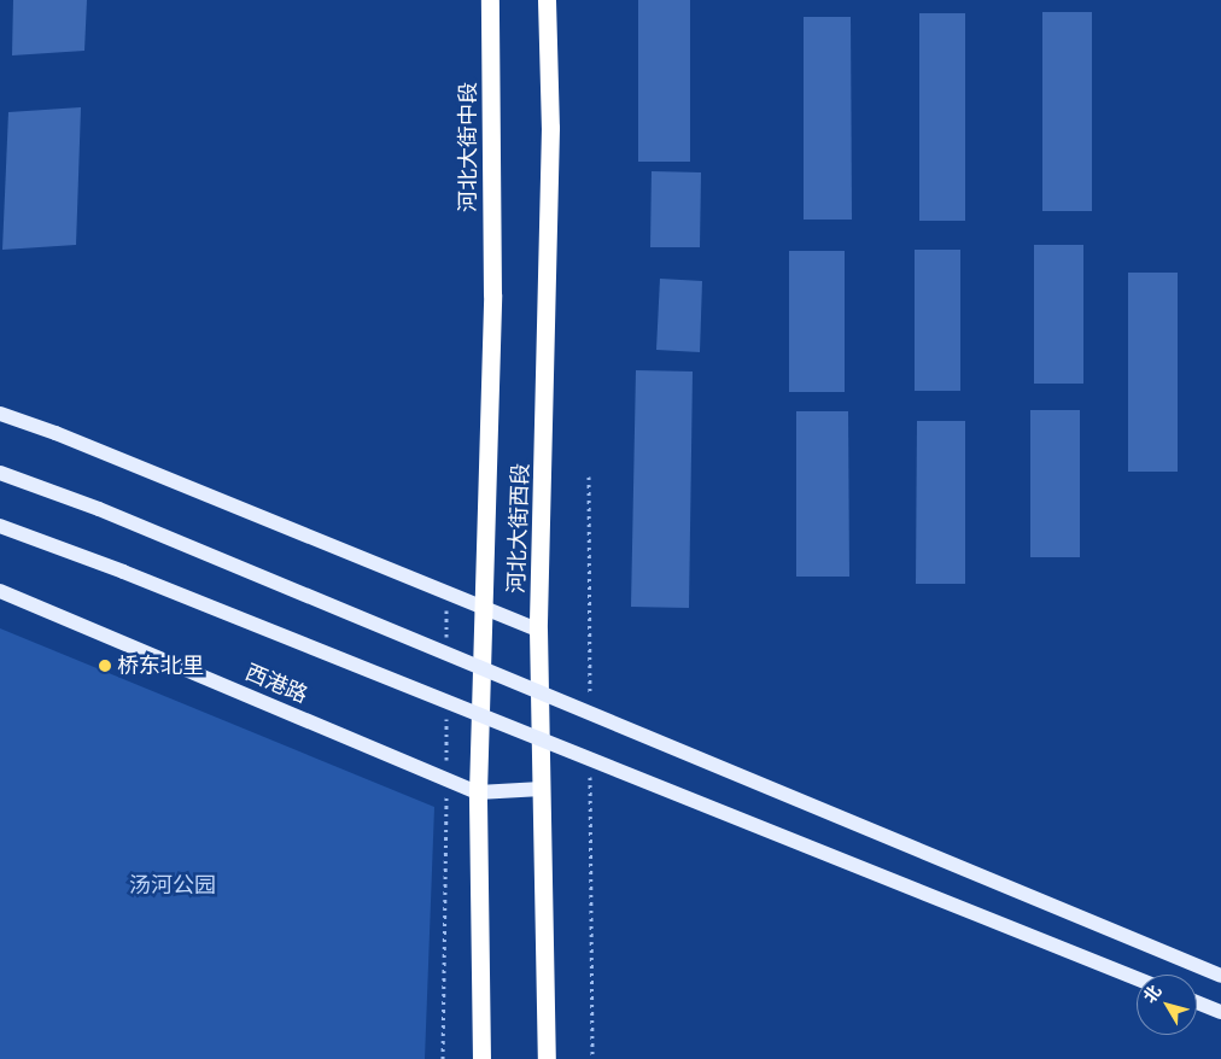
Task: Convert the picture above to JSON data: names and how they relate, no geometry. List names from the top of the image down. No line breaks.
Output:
{"streets":{"highway":["河北大街中段","河北大街西段"],"main road":["西港路"]},"crossings":[["河北大街中段","河北大街西段"],["河北大街西段","西港路"]],"parks":["汤河公园"],"places":["桥东北里"],"north":"top left"}
